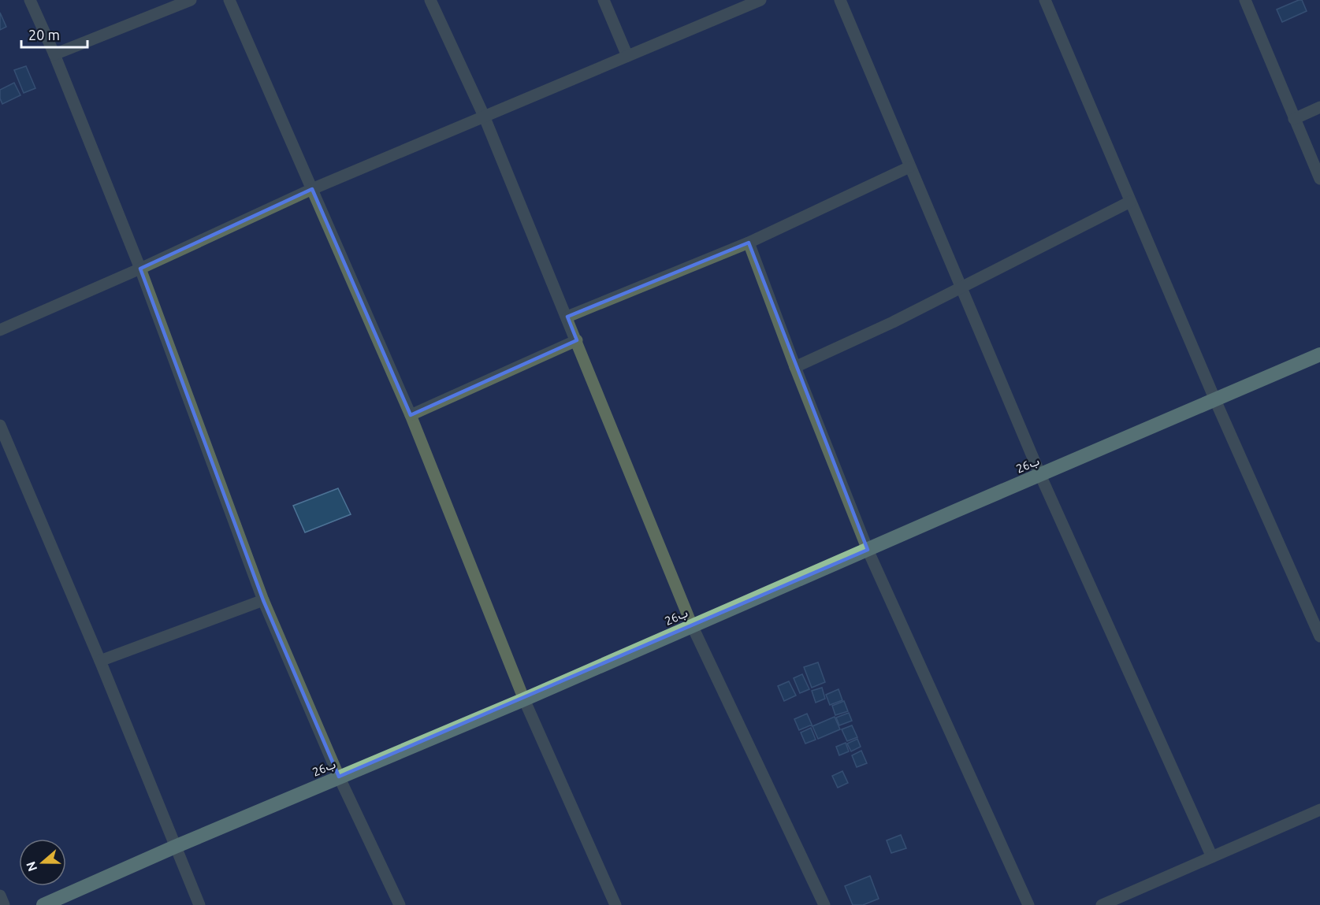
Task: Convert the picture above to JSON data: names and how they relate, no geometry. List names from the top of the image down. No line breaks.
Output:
{"streets":{"highway":["26ب"]},"scale_bar":"20 m","north":"left"}
